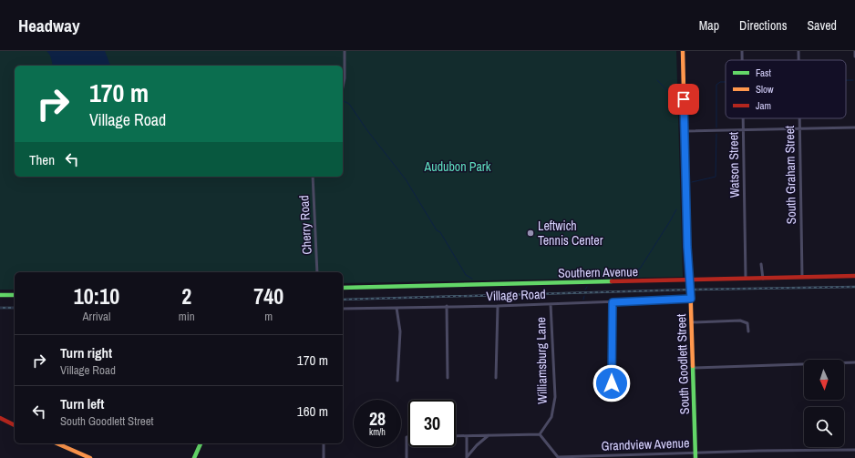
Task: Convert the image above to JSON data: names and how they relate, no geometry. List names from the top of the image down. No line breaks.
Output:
{"streets":{"street":["Watson Street","South Graham Street","Cherry Road","Southern Avenue","Village Road","Williamsburg Lane","South Goodlett Street","Grandview Avenue"]},"crossings":[["Watson Street","Southern Avenue"],["South Graham Street","Southern Avenue"],["Southern Avenue","South Goodlett Street"],["Village Road","Williamsburg Lane"],["Village Road","South Goodlett Street"],["Williamsburg Lane","Grandview Avenue"],["South Goodlett Street","Grandview Avenue"]],"parks":["Audubon Park"],"places":["Leftwich Tennis Center"],"legend":["Fast","Slow","Jam"],"north":"bottom","page":{"header":"Headway","nav":["Map","Directions","Saved"],"turn":["170 m","Village Road"],"then":"Then","eta":["10:10","Arrival","2","min","740","m"],"list":[{"name":"Turn right","note":"Village Road","value":"170 m"},{"name":"Turn left","note":"South Goodlett Street","value":"160 m"}],"speed":"28 km/h","limit":"30"}}
